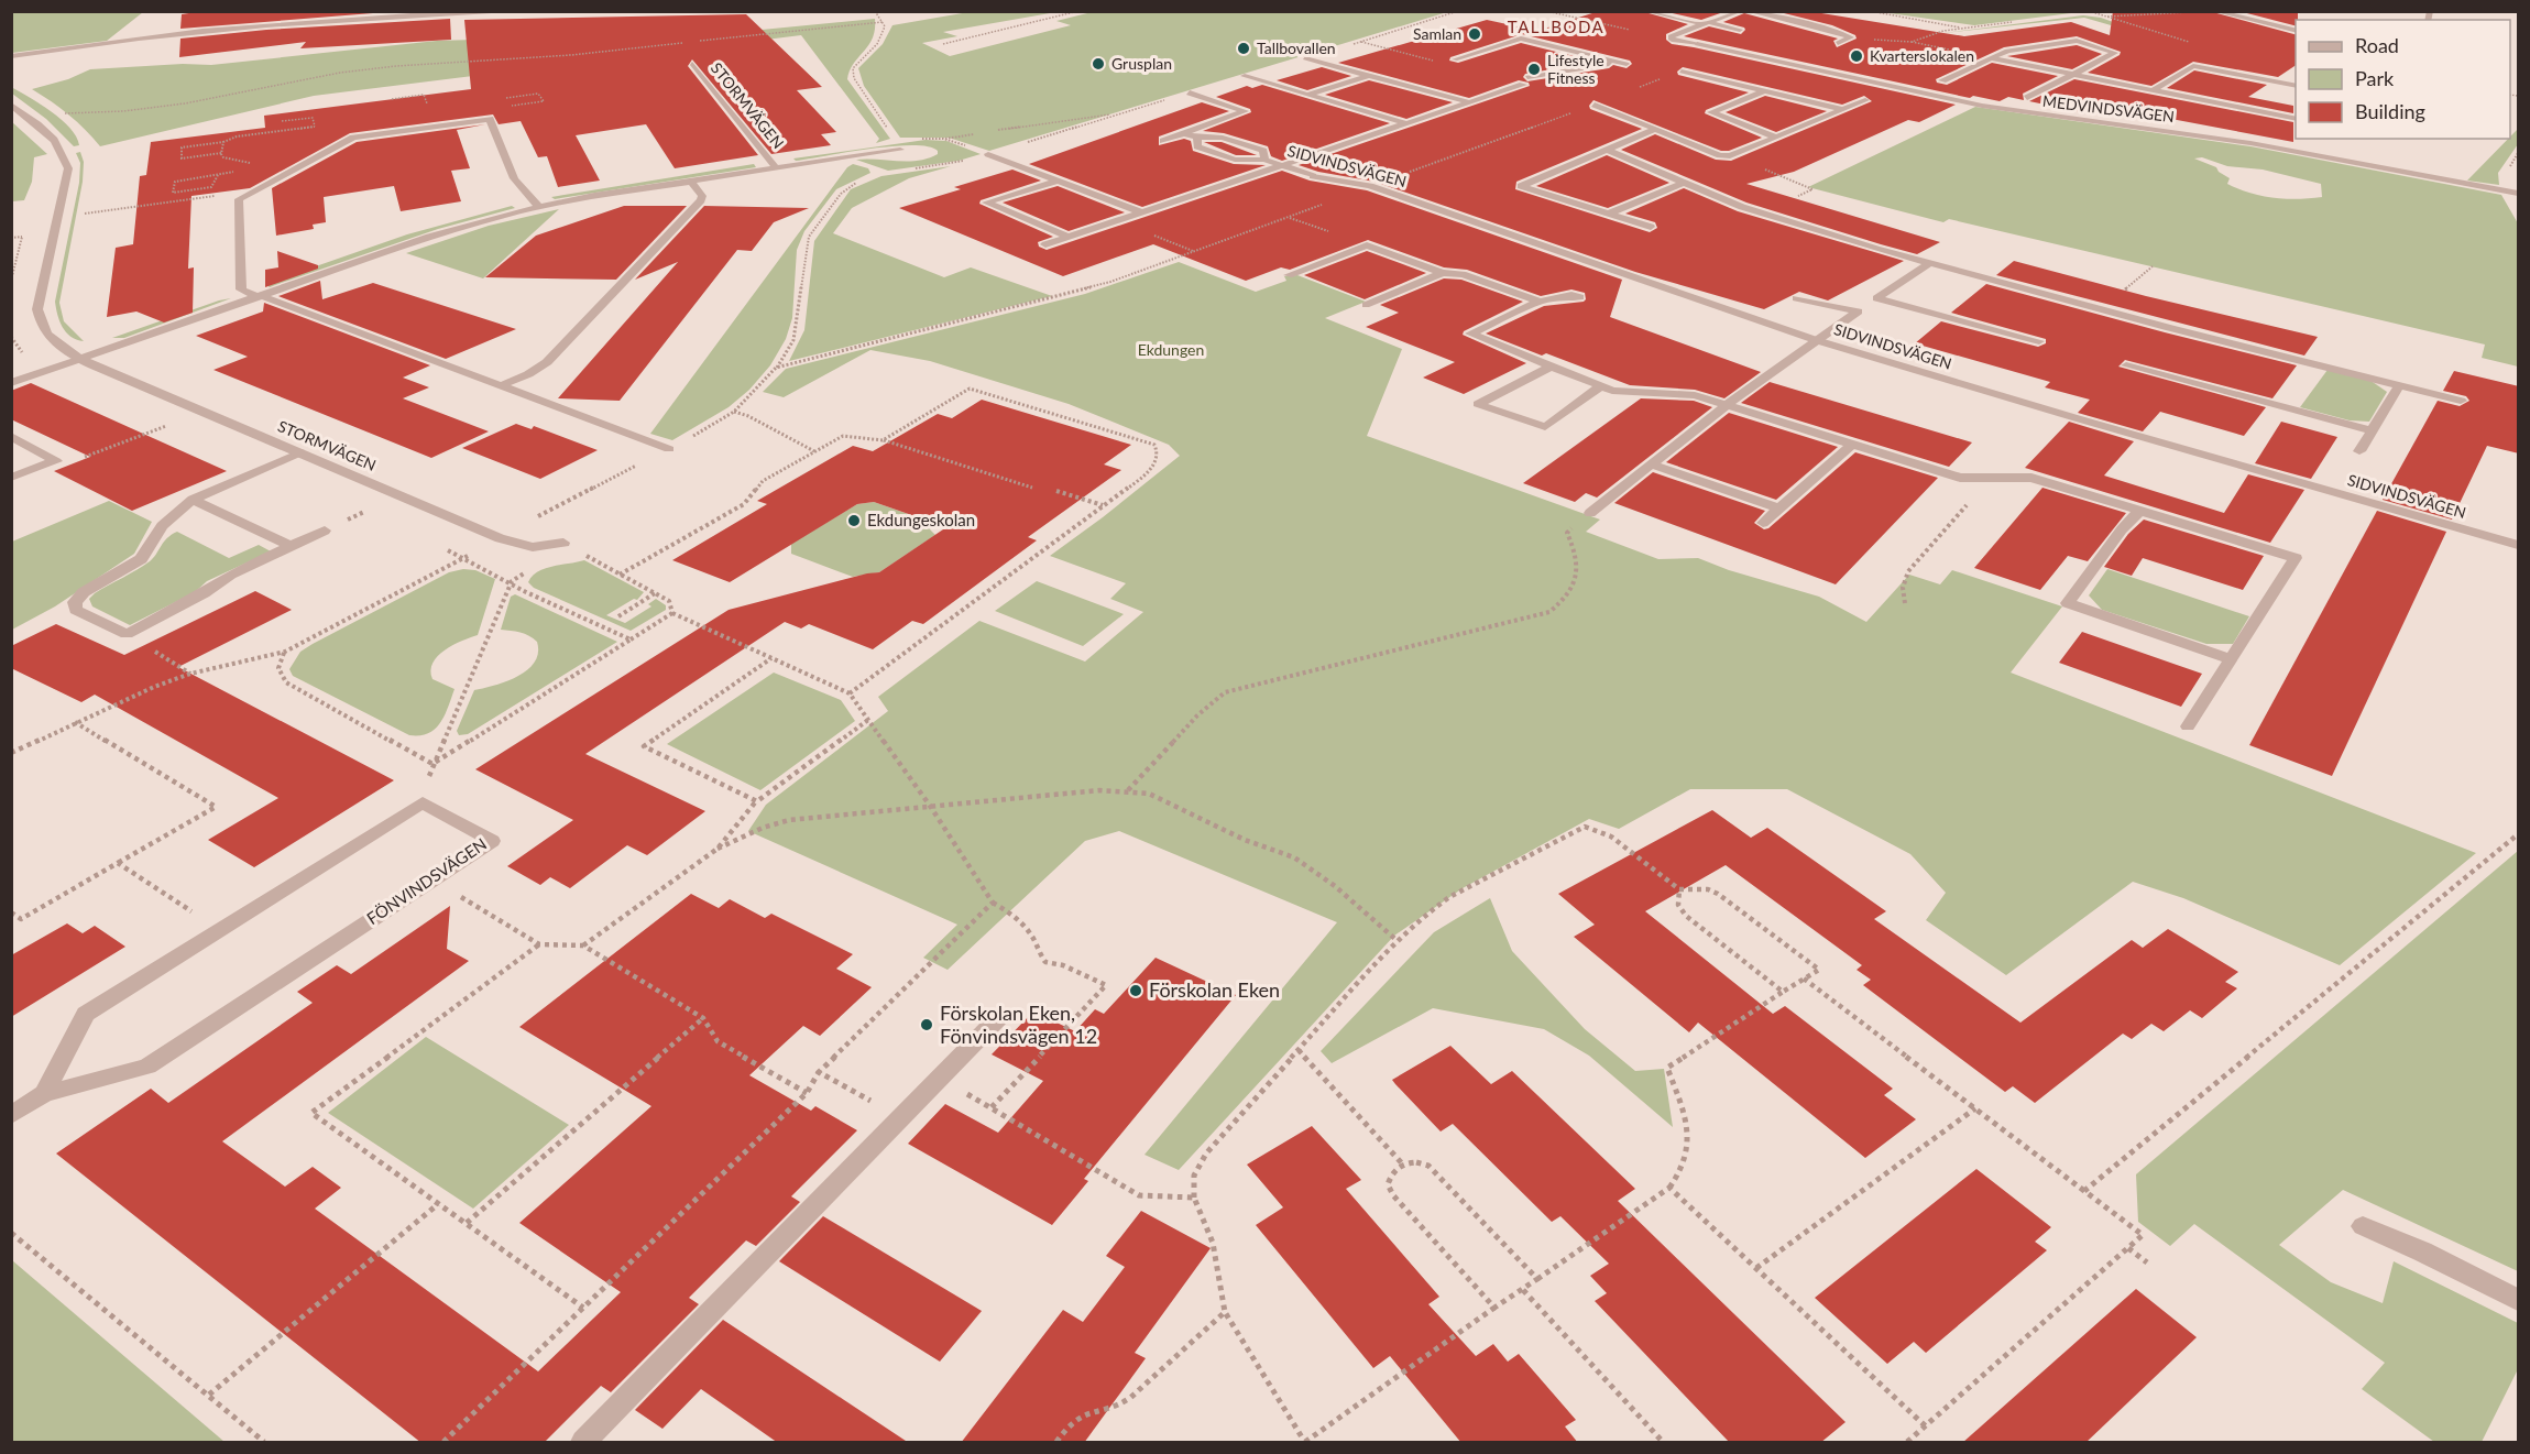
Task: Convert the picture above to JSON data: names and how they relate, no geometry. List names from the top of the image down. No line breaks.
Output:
{"streets":{"street":["STORMVÄGEN","MEDVINDSVÄGEN","SIDVINDSVÄGEN","FÖNVINDSVÄGEN"]},"districts":["TALLBODA"],"parks":["Ekdungen"],"places":["Samlan","Tallbovallen","Kvarterslokalen","Grusplan","Lifestyle Fitness","Ekdungeskolan","Förskolan Eken","Förskolan Eken, Fönvindsvägen 12"],"legend":["Road","Park","Building"]}
